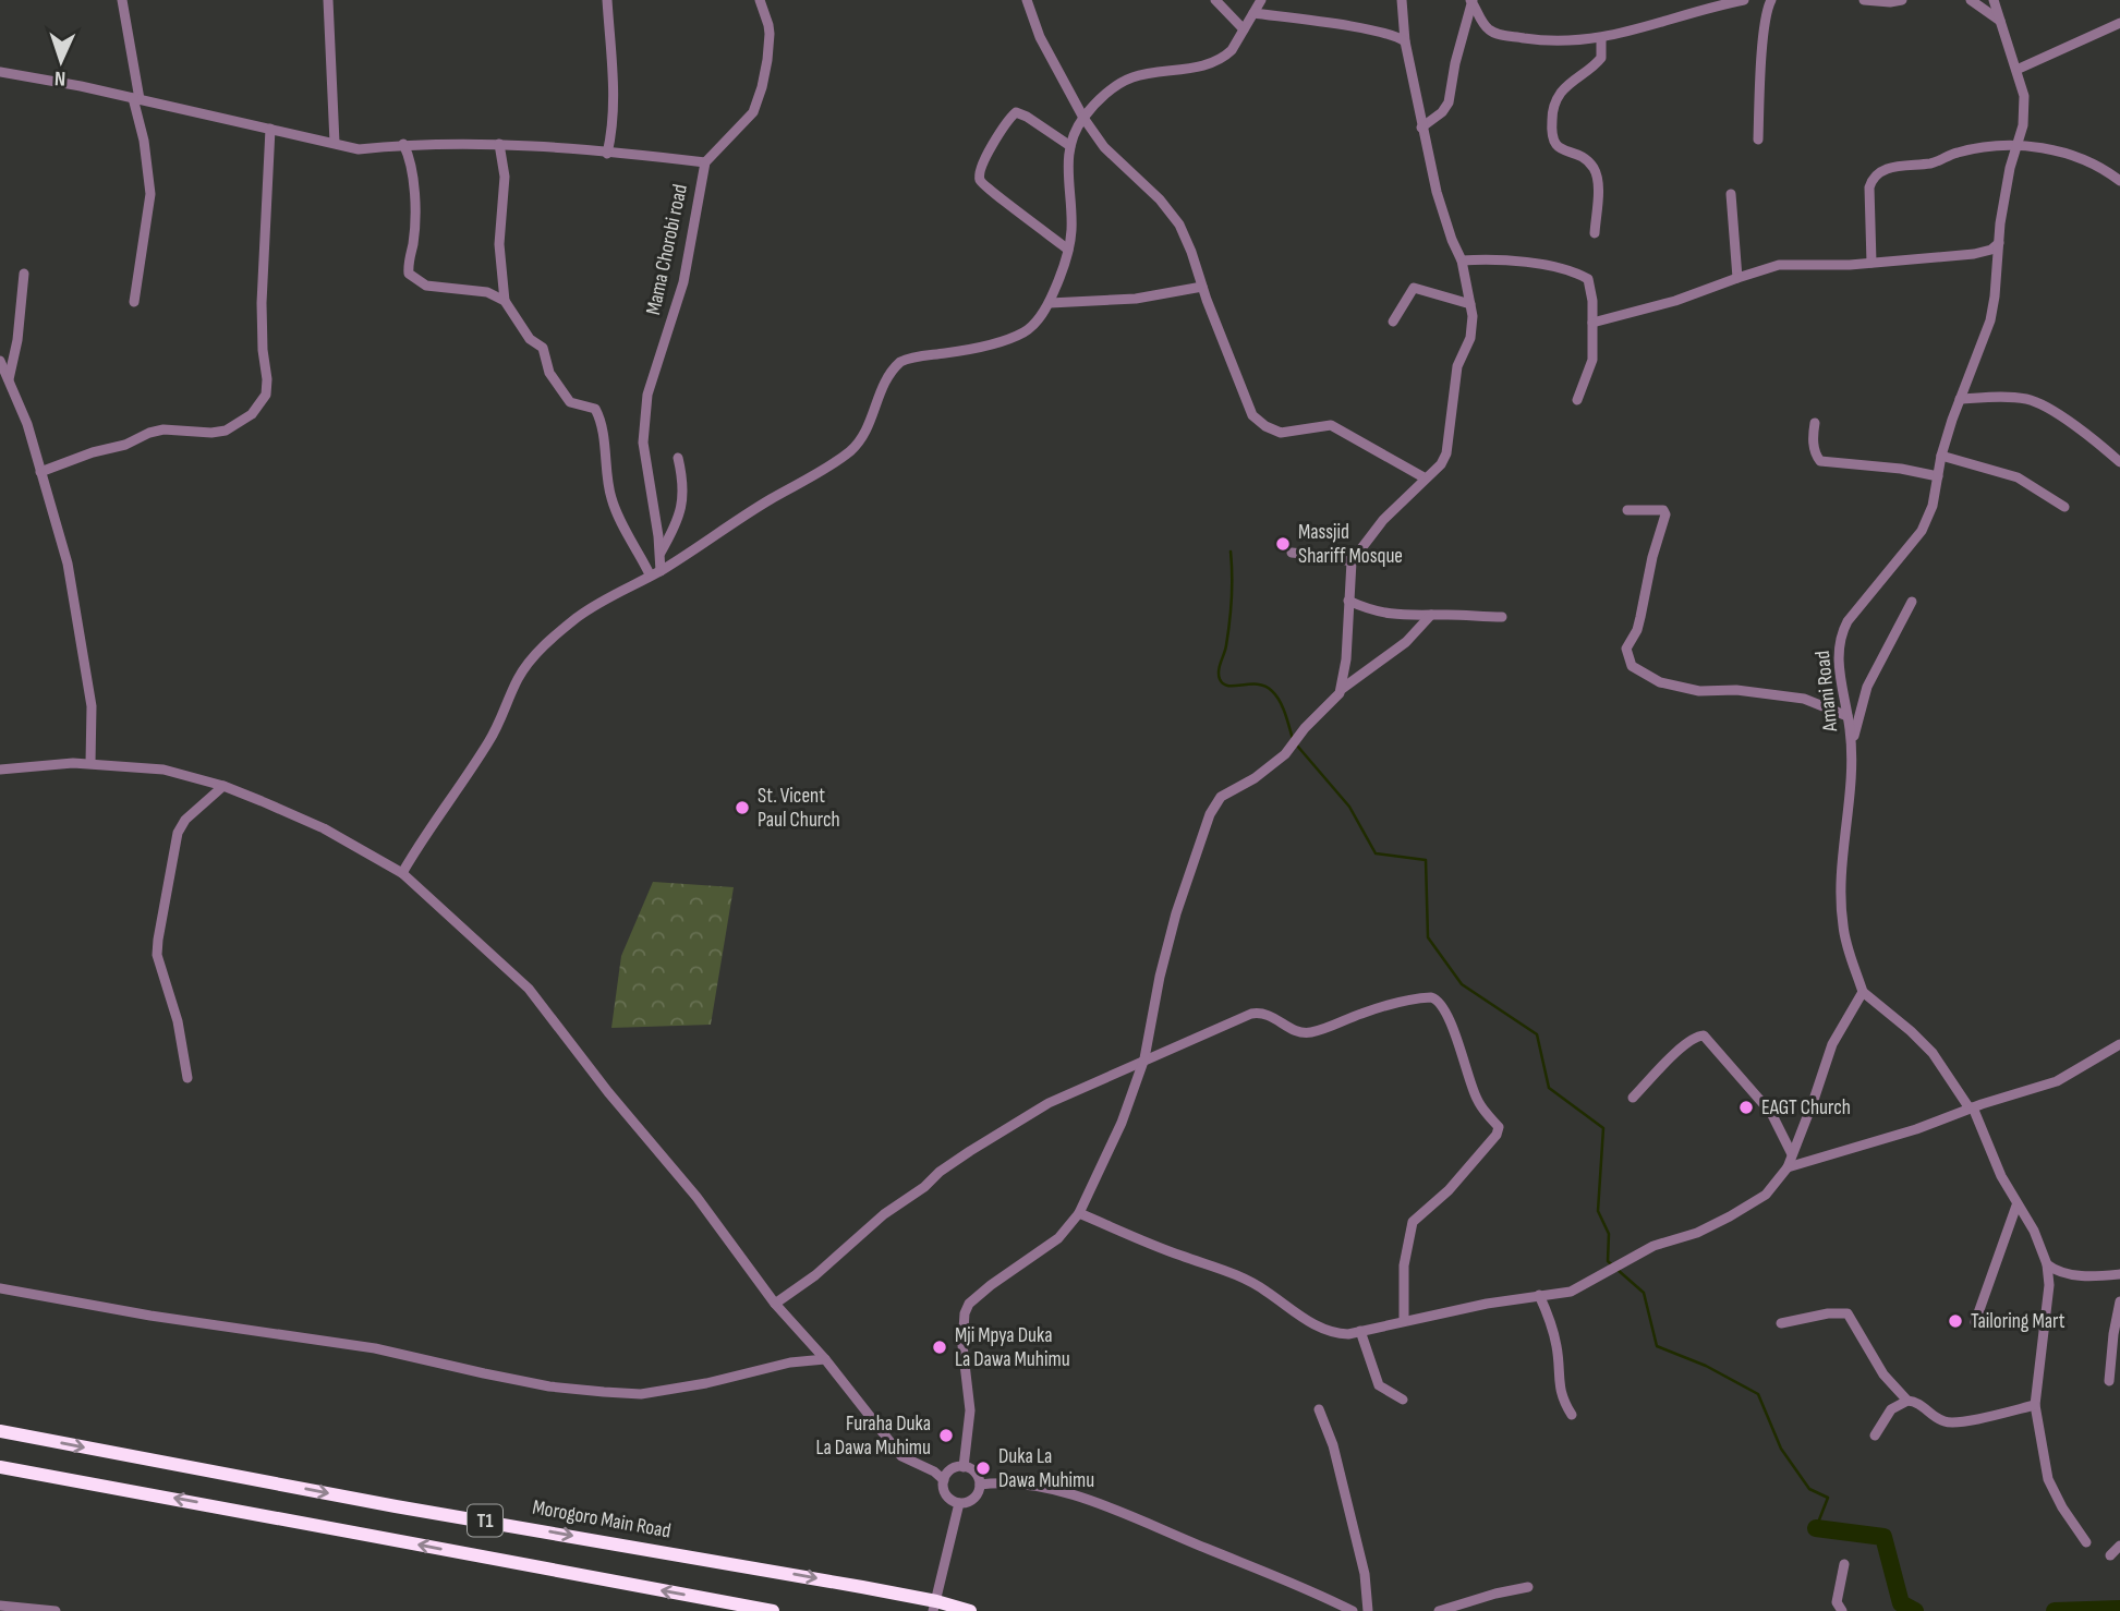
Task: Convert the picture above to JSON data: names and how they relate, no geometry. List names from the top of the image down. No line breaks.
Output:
{"streets":{"highway":["Morogoro Main Road","T1"],"street":["Mama Chorobi road","Amani Road"]},"places":["Massjid Shariff Mosque","St. Vicent Paul Church","EAGT Church","Tailoring Mart","Mji Mpya Duka La Dawa Muhimu","Furaha Duka La Dawa Muhimu","Duka La Dawa Muhimu"],"north":"bottom"}
